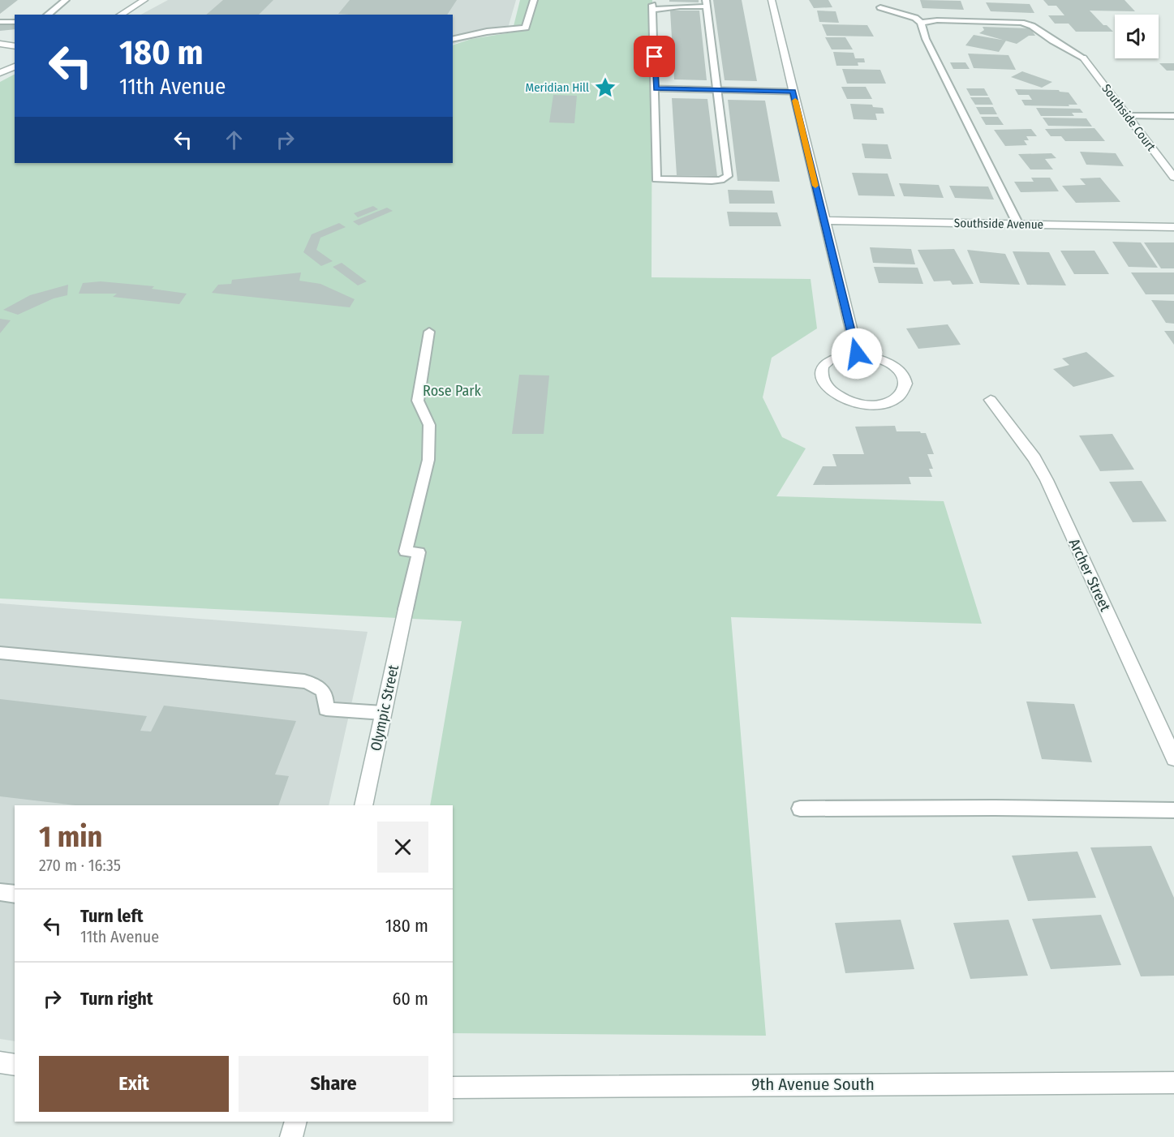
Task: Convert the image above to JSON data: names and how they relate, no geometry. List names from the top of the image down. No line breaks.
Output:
{"streets":{"street":["Southside Court","Southside Avenue","Archer Street","Olympic Street","9th Avenue South"]},"parks":["Rose Park"],"places":{"place":["Meridian Hill"]},"page":{"turn":["180 m","11th Avenue"],"heading":["1 min","270 m · 16:35"],"list":[{"name":"Turn left","note":"11th Avenue","value":"180 m"},{"name":"Turn right","value":"60 m"}],"buttons":["Exit","Share"]}}
